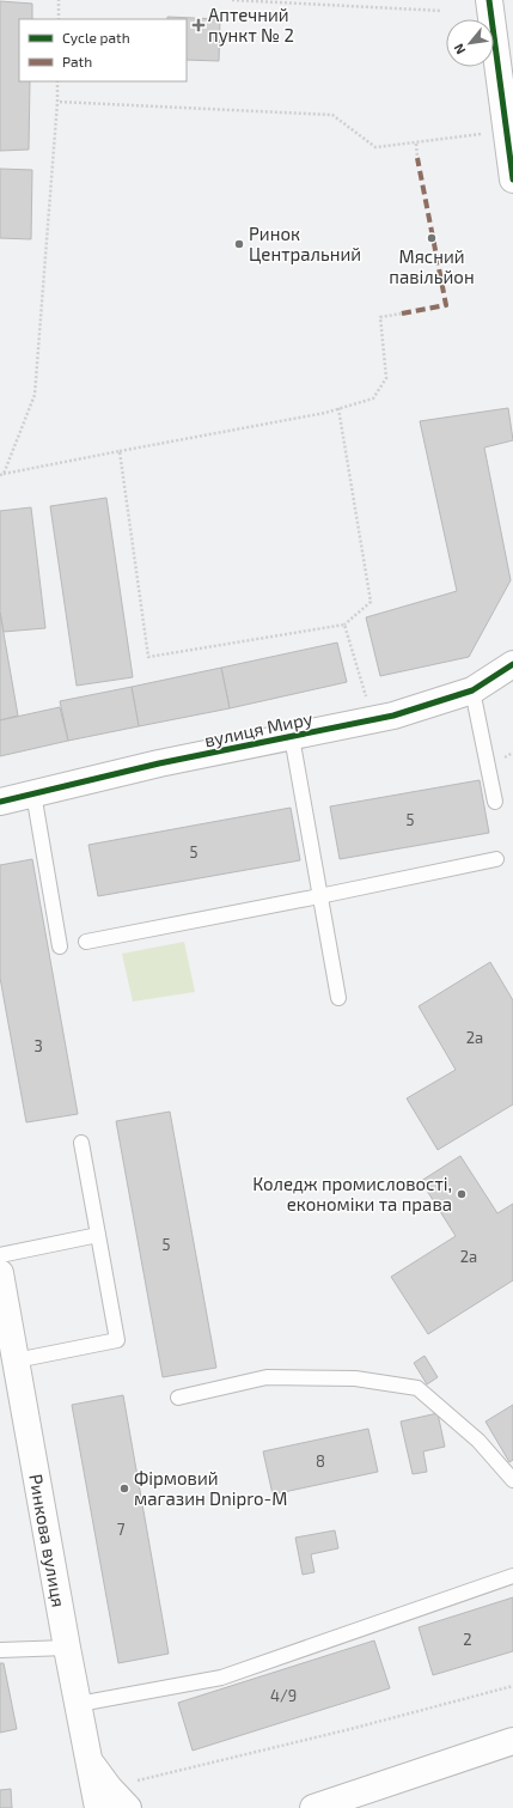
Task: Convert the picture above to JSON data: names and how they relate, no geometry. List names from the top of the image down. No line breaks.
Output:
{"streets":{"main road":["вулиця Миру","Ринкова вулиця"]},"places":{"health":["Аптечний пункт № 2"],"other":["Мясний павільйон","Ринок Центральний","Коледж промисловості, економіки та права","Фірмовий магазин Dnipro-M"]},"house_numbers":["5","5","2а","3","5","2а","8","7","2","4/9"],"legend":["Cycle path","Path"],"north":"bottom left"}
